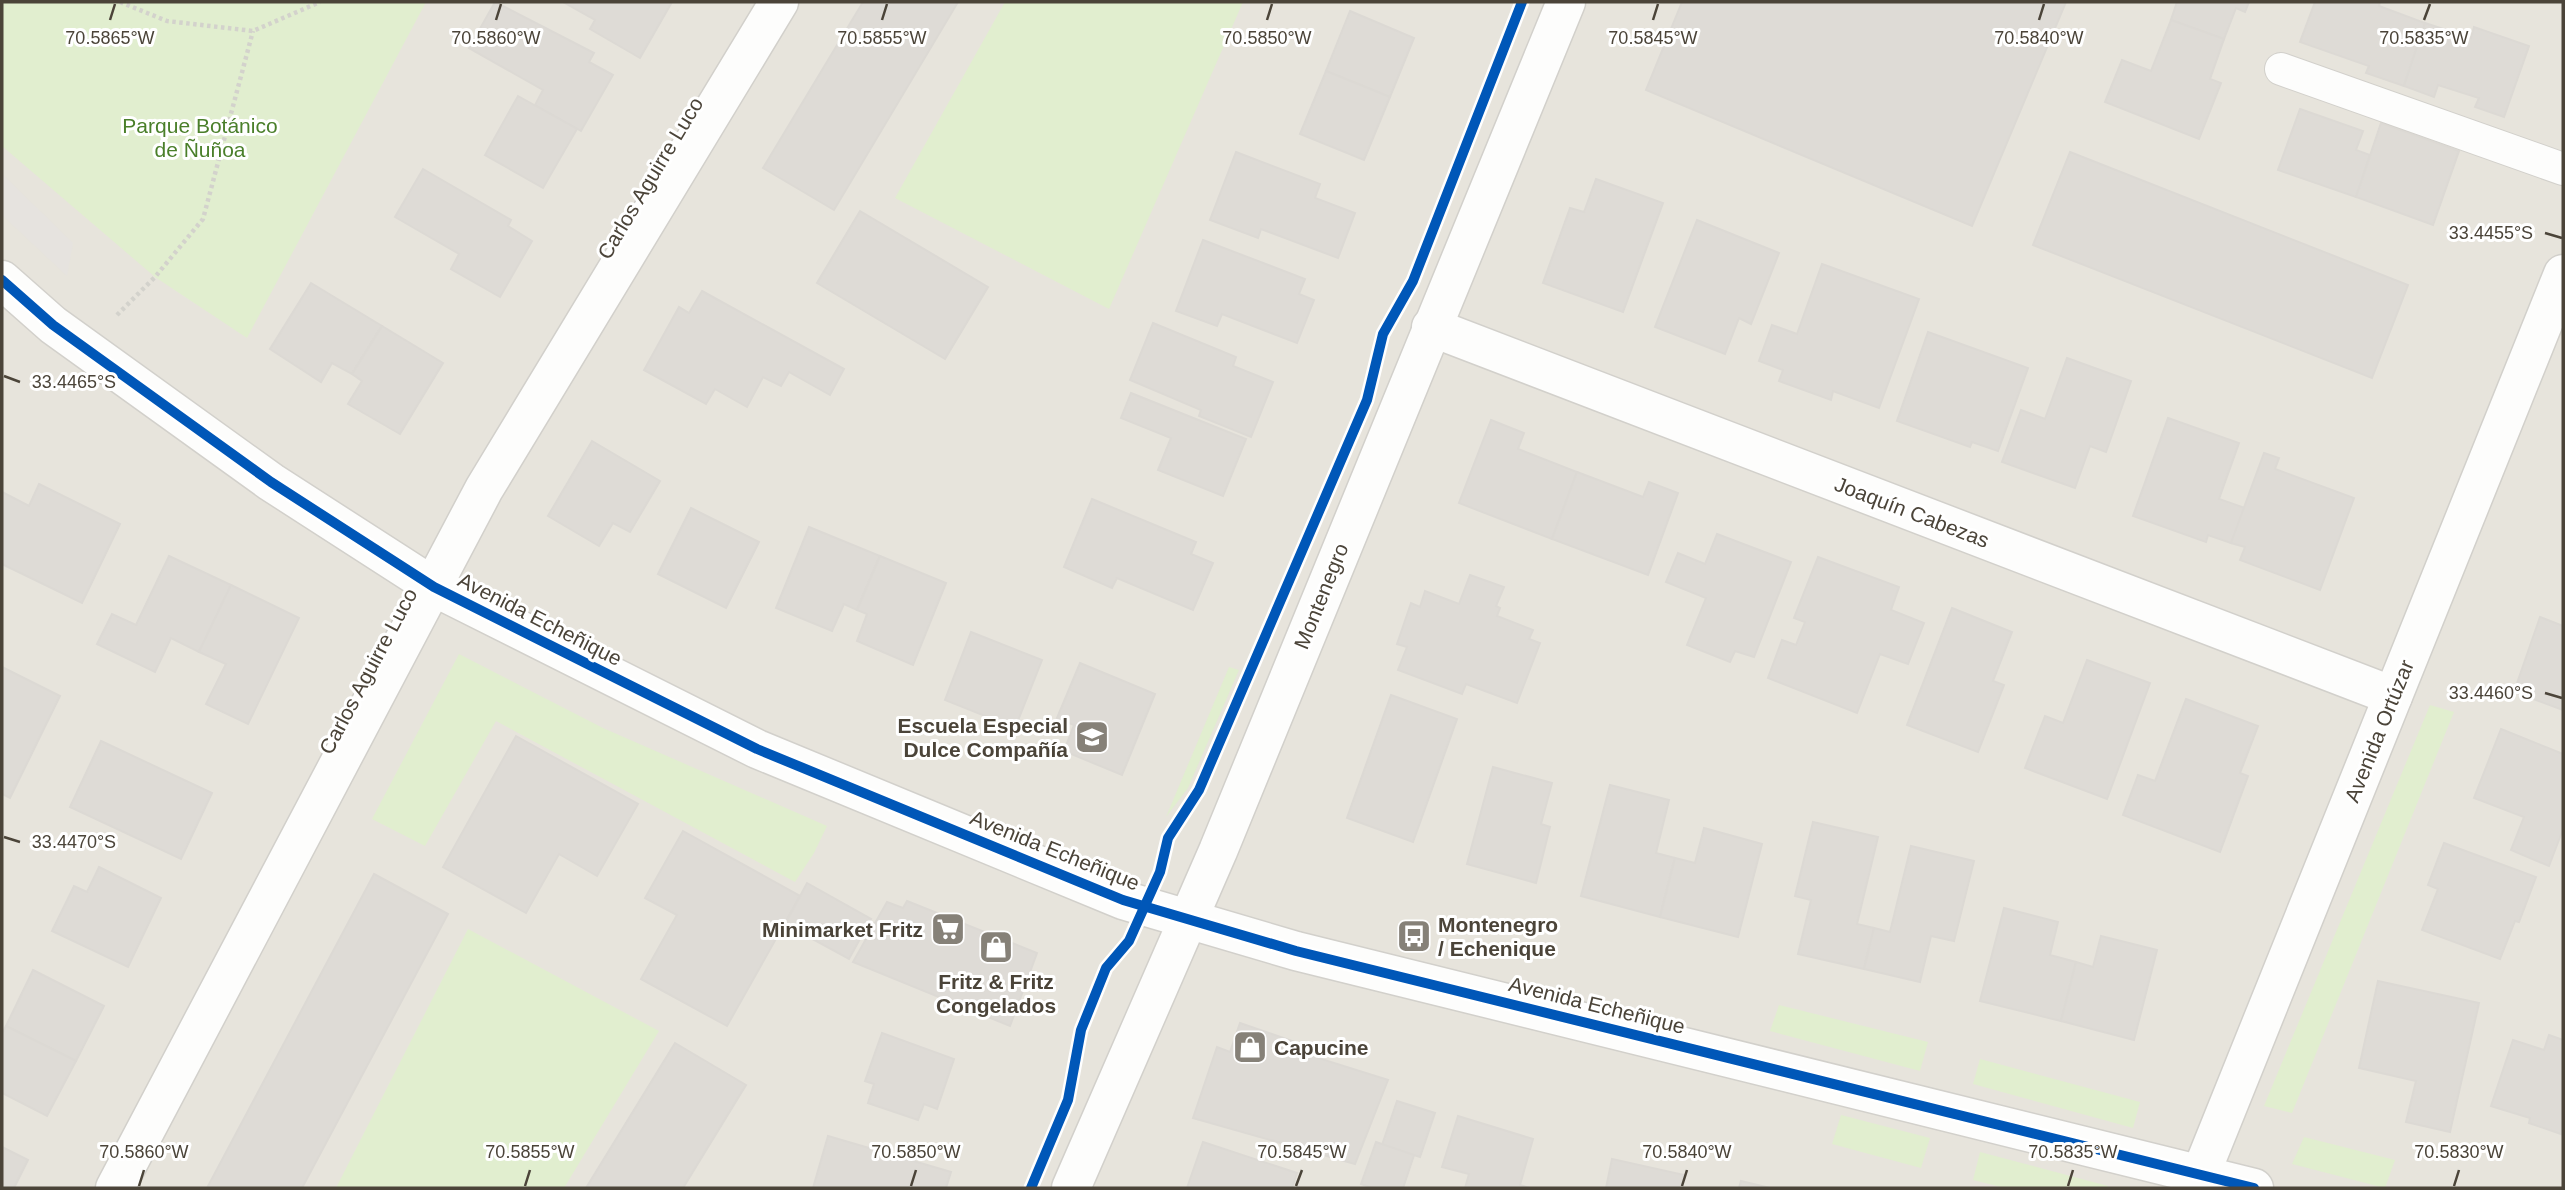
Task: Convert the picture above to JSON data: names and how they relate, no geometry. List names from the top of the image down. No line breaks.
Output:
{"streets":{"street":["Carlos Aguirre Luco","Joaquín Cabezas","Montenegro","Avenida Echeñique","Avenida Ortúzar"]},"crossings":[["Carlos Aguirre Luco","Avenida Echeñique"],["Joaquín Cabezas","Montenegro"],["Joaquín Cabezas","Avenida Ortúzar"],["Montenegro","Avenida Echeñique"],["Avenida Echeñique","Avenida Ortúzar"]],"parks":["Parque Botánico de Ñuñoa"],"places":{"school or university":["Escuela Especial Dulce Compañía"],"supermarket":["Minimarket Fritz"],"bus stop":["Montenegro / Echenique"],"shop":["Fritz & Fritz Congelados","Capucine"]},"coordinates":["70.5865°W","70.5860°W","70.5855°W","70.5850°W","70.5845°W","70.5840°W","70.5835°W","33.4455°S","33.4465°S","33.4460°S","33.4470°S","70.5830°W"]}
